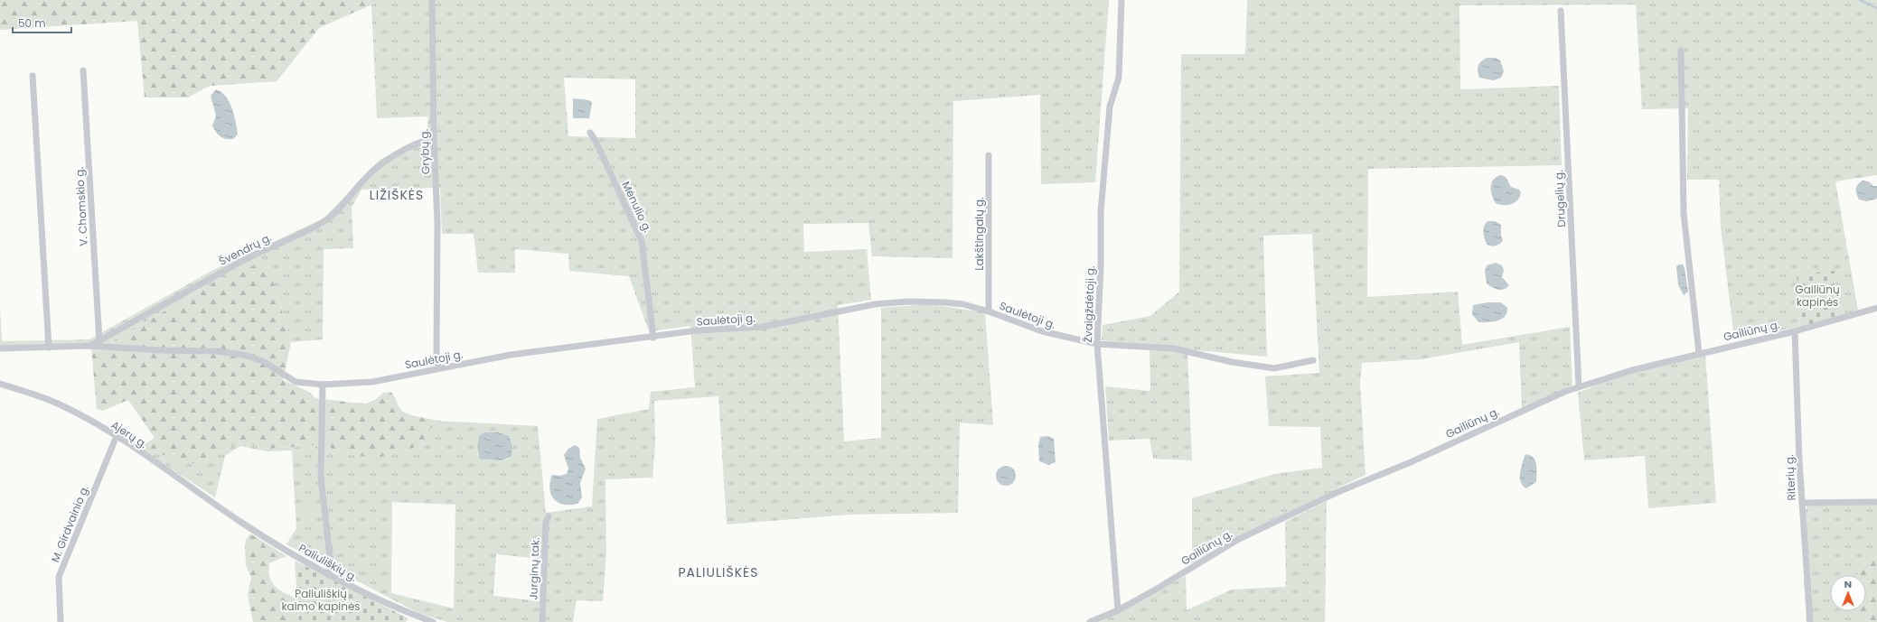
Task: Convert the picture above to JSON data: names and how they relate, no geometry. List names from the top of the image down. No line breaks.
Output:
{"streets":{"street":["Grybų g.","Drugelių g.","V. Chomskio g.","Mėnulio g.","Lakštingalų g.","Švendrų g.","Žvaigždėtoji g.","Saulėtoji g.","Gailiūnų g.","Ajerų g.","Riterių g.","M. Girdvainio g.","Paliuliškių g.","Jurginų tak."]},"crossings":[["Grybų g.","Švendrų g."],["Grybų g.","Saulėtoji g."],["Drugelių g.","Gailiūnų g."],["V. Chomskio g.","Švendrų g."],["Mėnulio g.","Saulėtoji g."],["Lakštingalų g.","Saulėtoji g."],["Švendrų g.","Saulėtoji g."],["Žvaigždėtoji g.","Saulėtoji g."],["Žvaigždėtoji g.","Gailiūnų g."],["Gailiūnų g.","Riterių g."],["Ajerų g.","M. Girdvainio g."],["Ajerų g.","Paliuliškių g."]],"districts":["LIŽIŠKĖS","PALIULIŠKĖS"],"parks":["Gailiūnų kapinės","Paliuliškių kaimo kapinės"],"scale_bar":"50 m","north":"top"}
